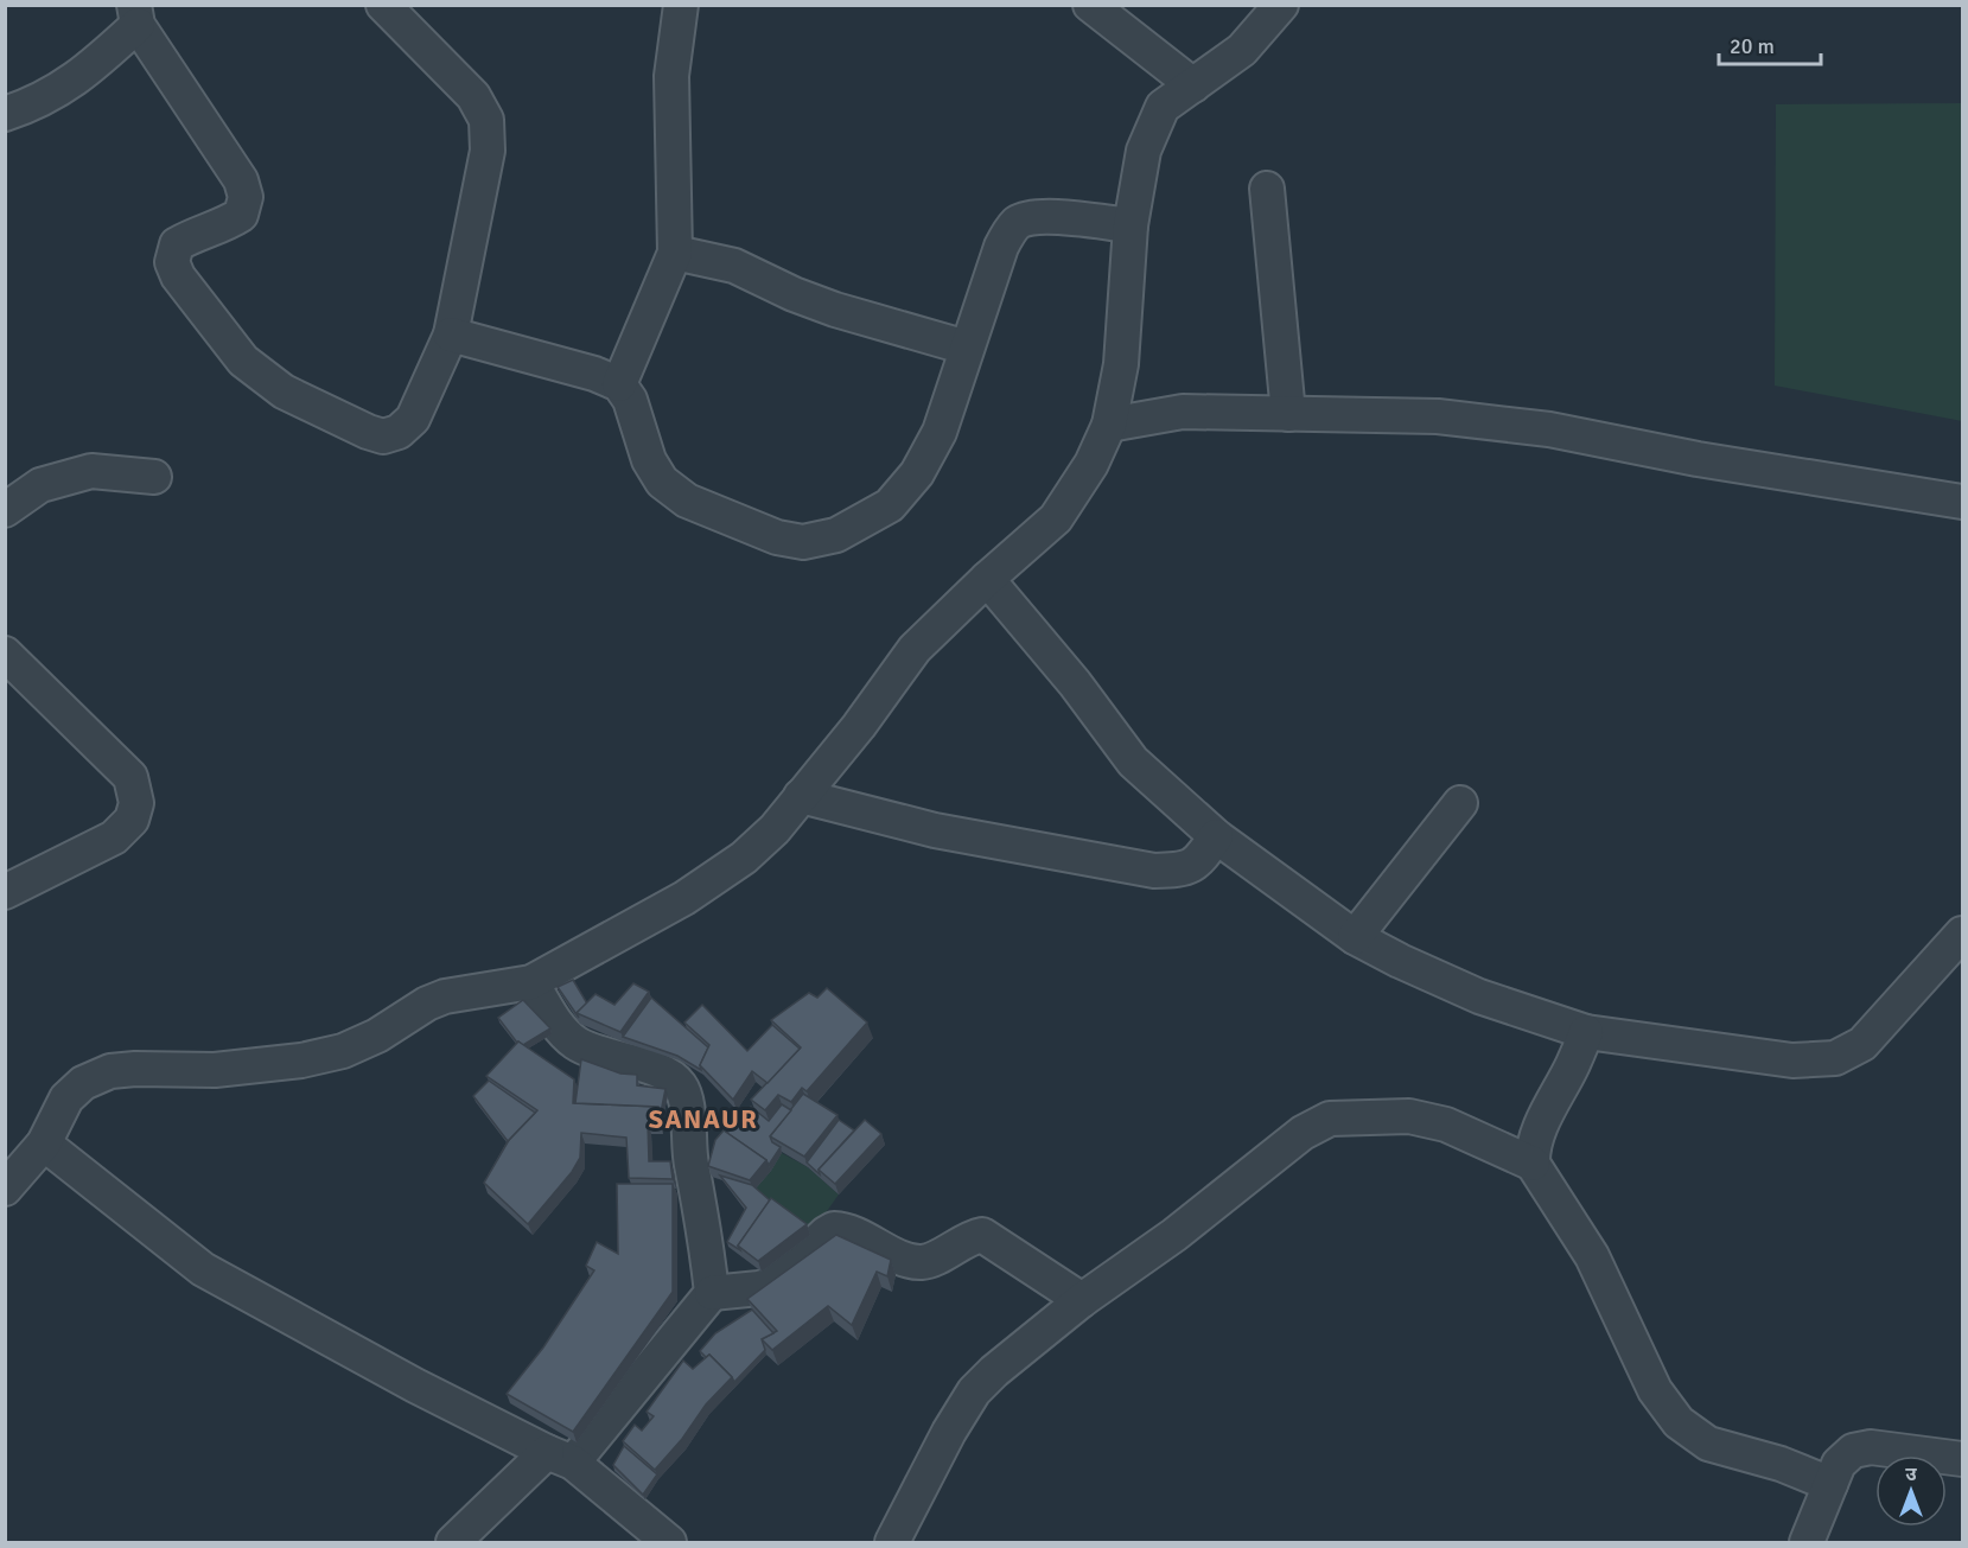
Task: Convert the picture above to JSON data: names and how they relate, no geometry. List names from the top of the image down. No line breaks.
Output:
{"districts":["SANAUR"],"scale_bar":"20 m","north":"top"}
